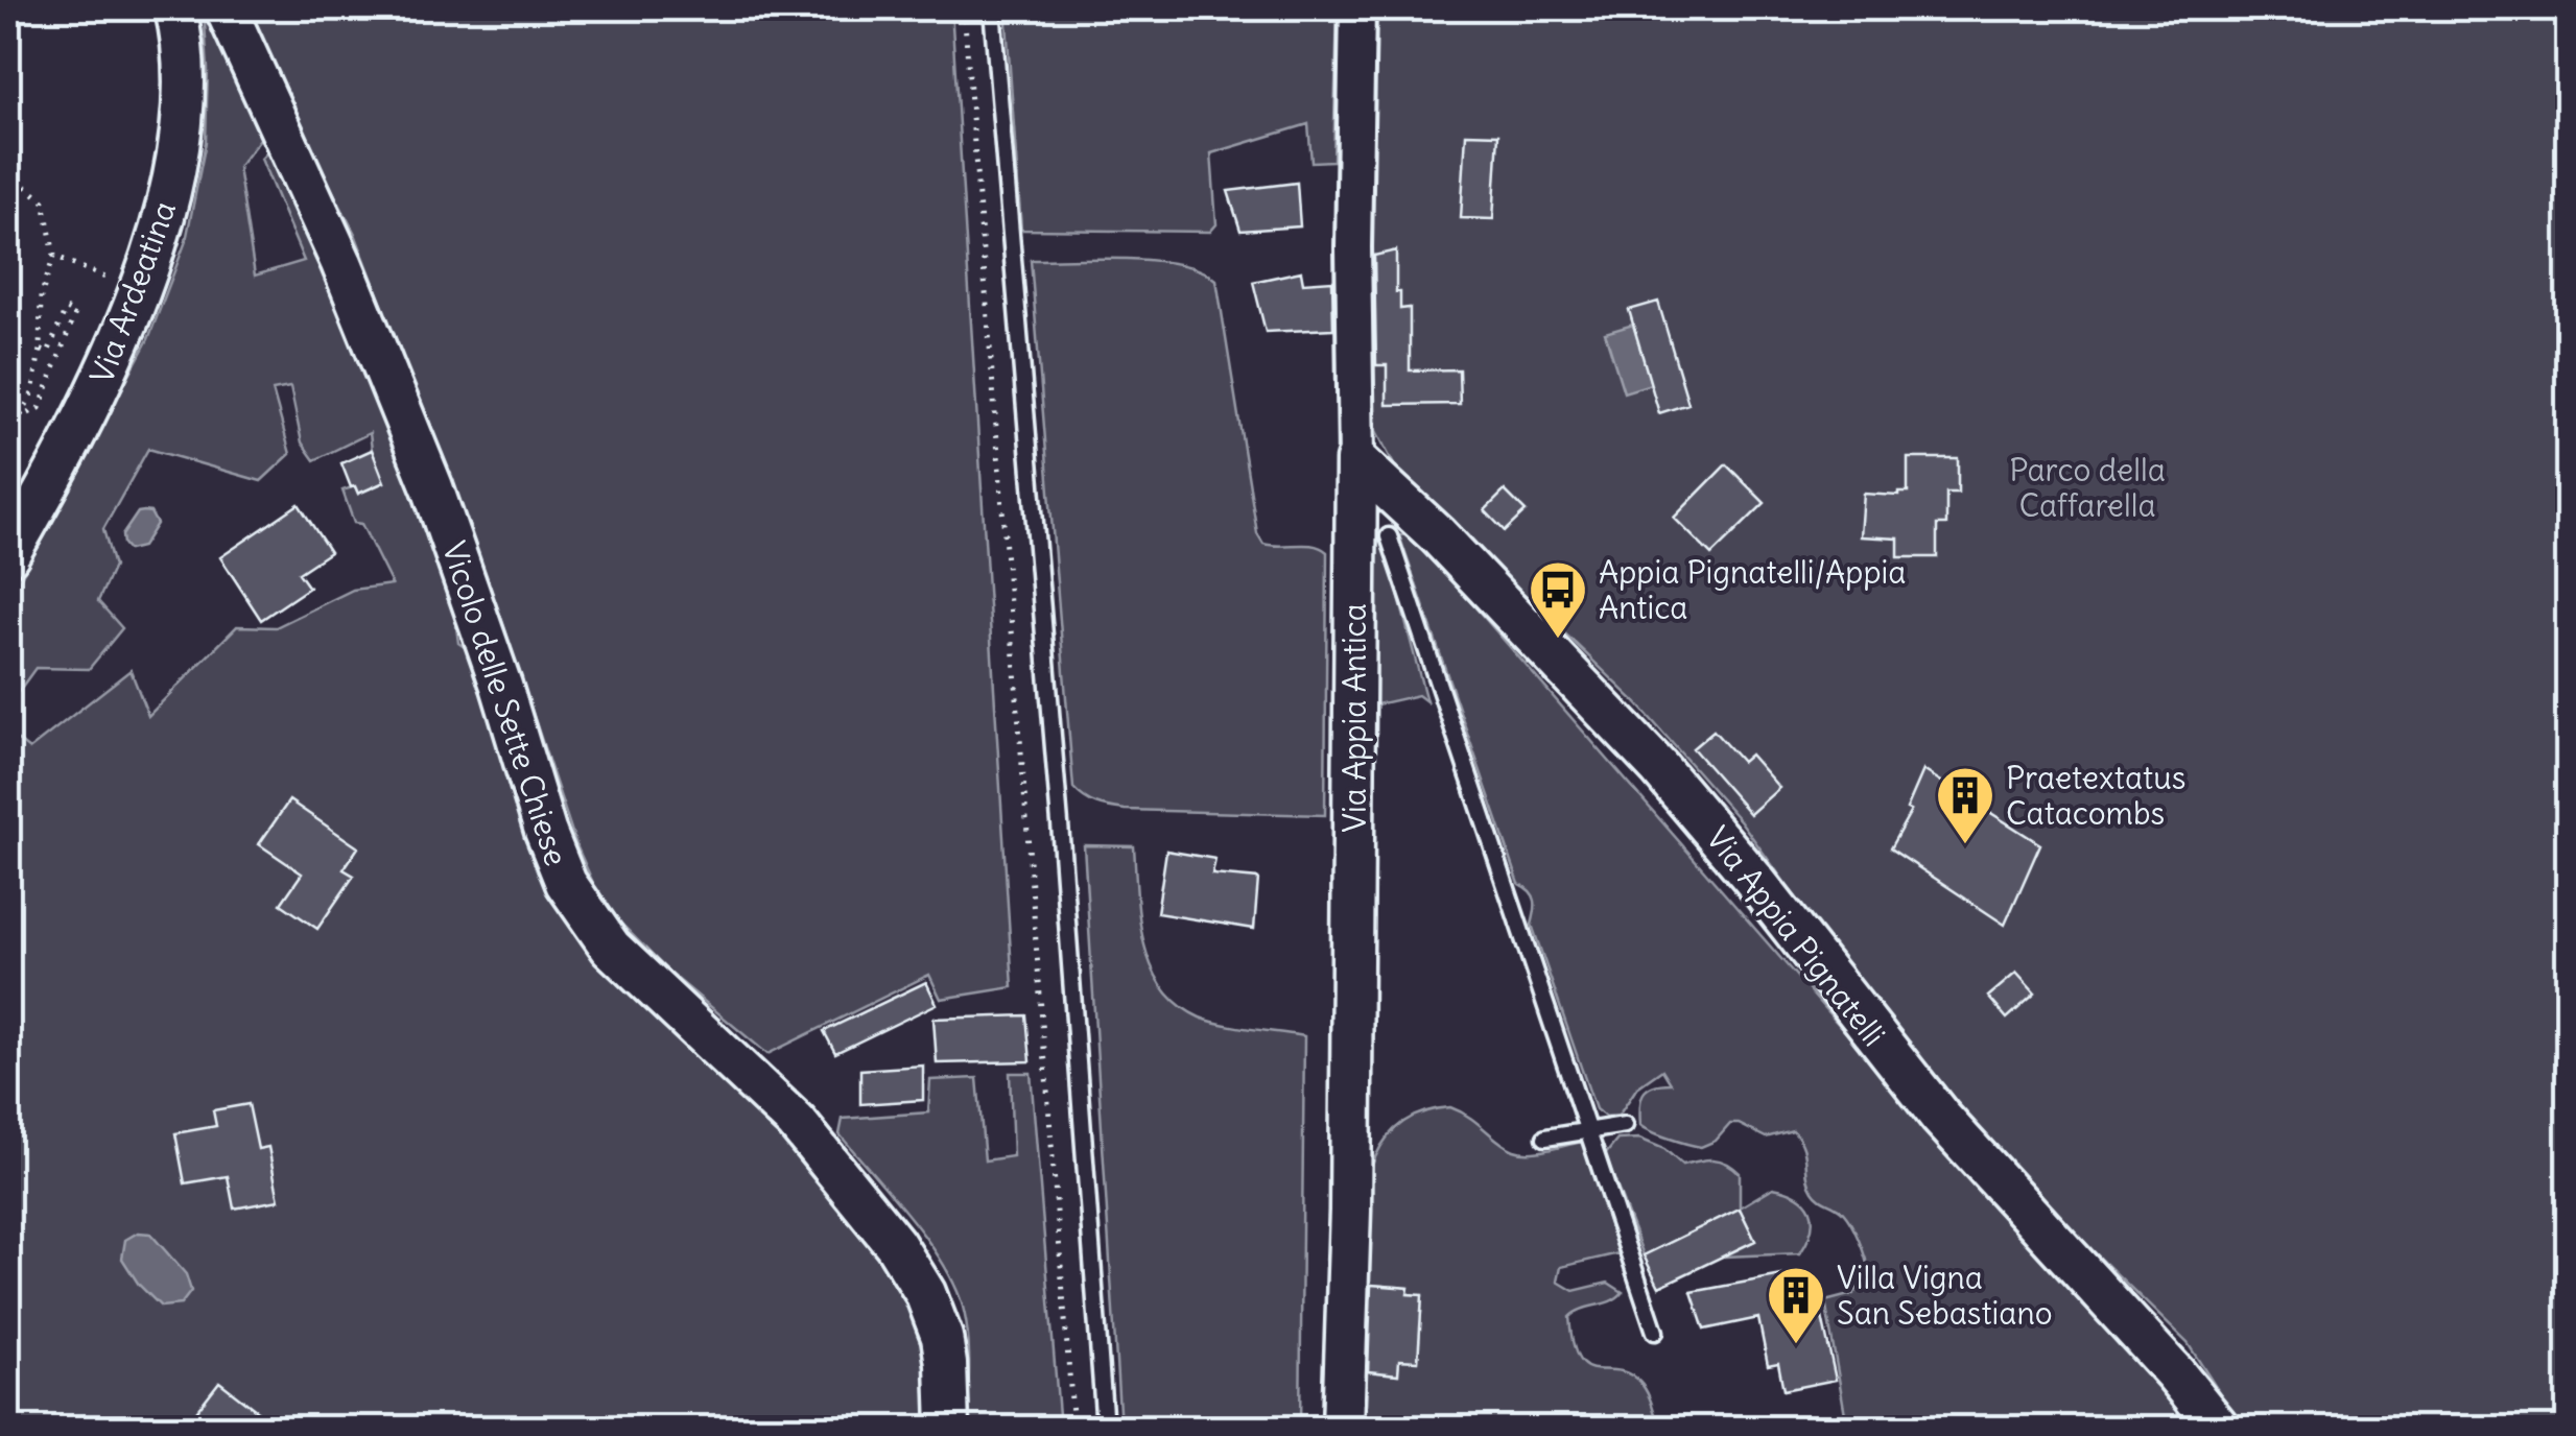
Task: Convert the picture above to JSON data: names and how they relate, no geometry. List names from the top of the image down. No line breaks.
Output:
{"streets":{"main road":["Via Ardeatina","Vicolo delle Sette Chiese","Via Appia Antica","Via Appia Pignatelli"]},"crossings":[["Via Appia Antica","Via Appia Pignatelli"]],"parks":["Parco della Caffarella"],"places":{"bus stop":["Appia Pignatelli/Appia Antica"],"building":["Praetextatus Catacombs","Villa Vigna San Sebastiano"]}}
